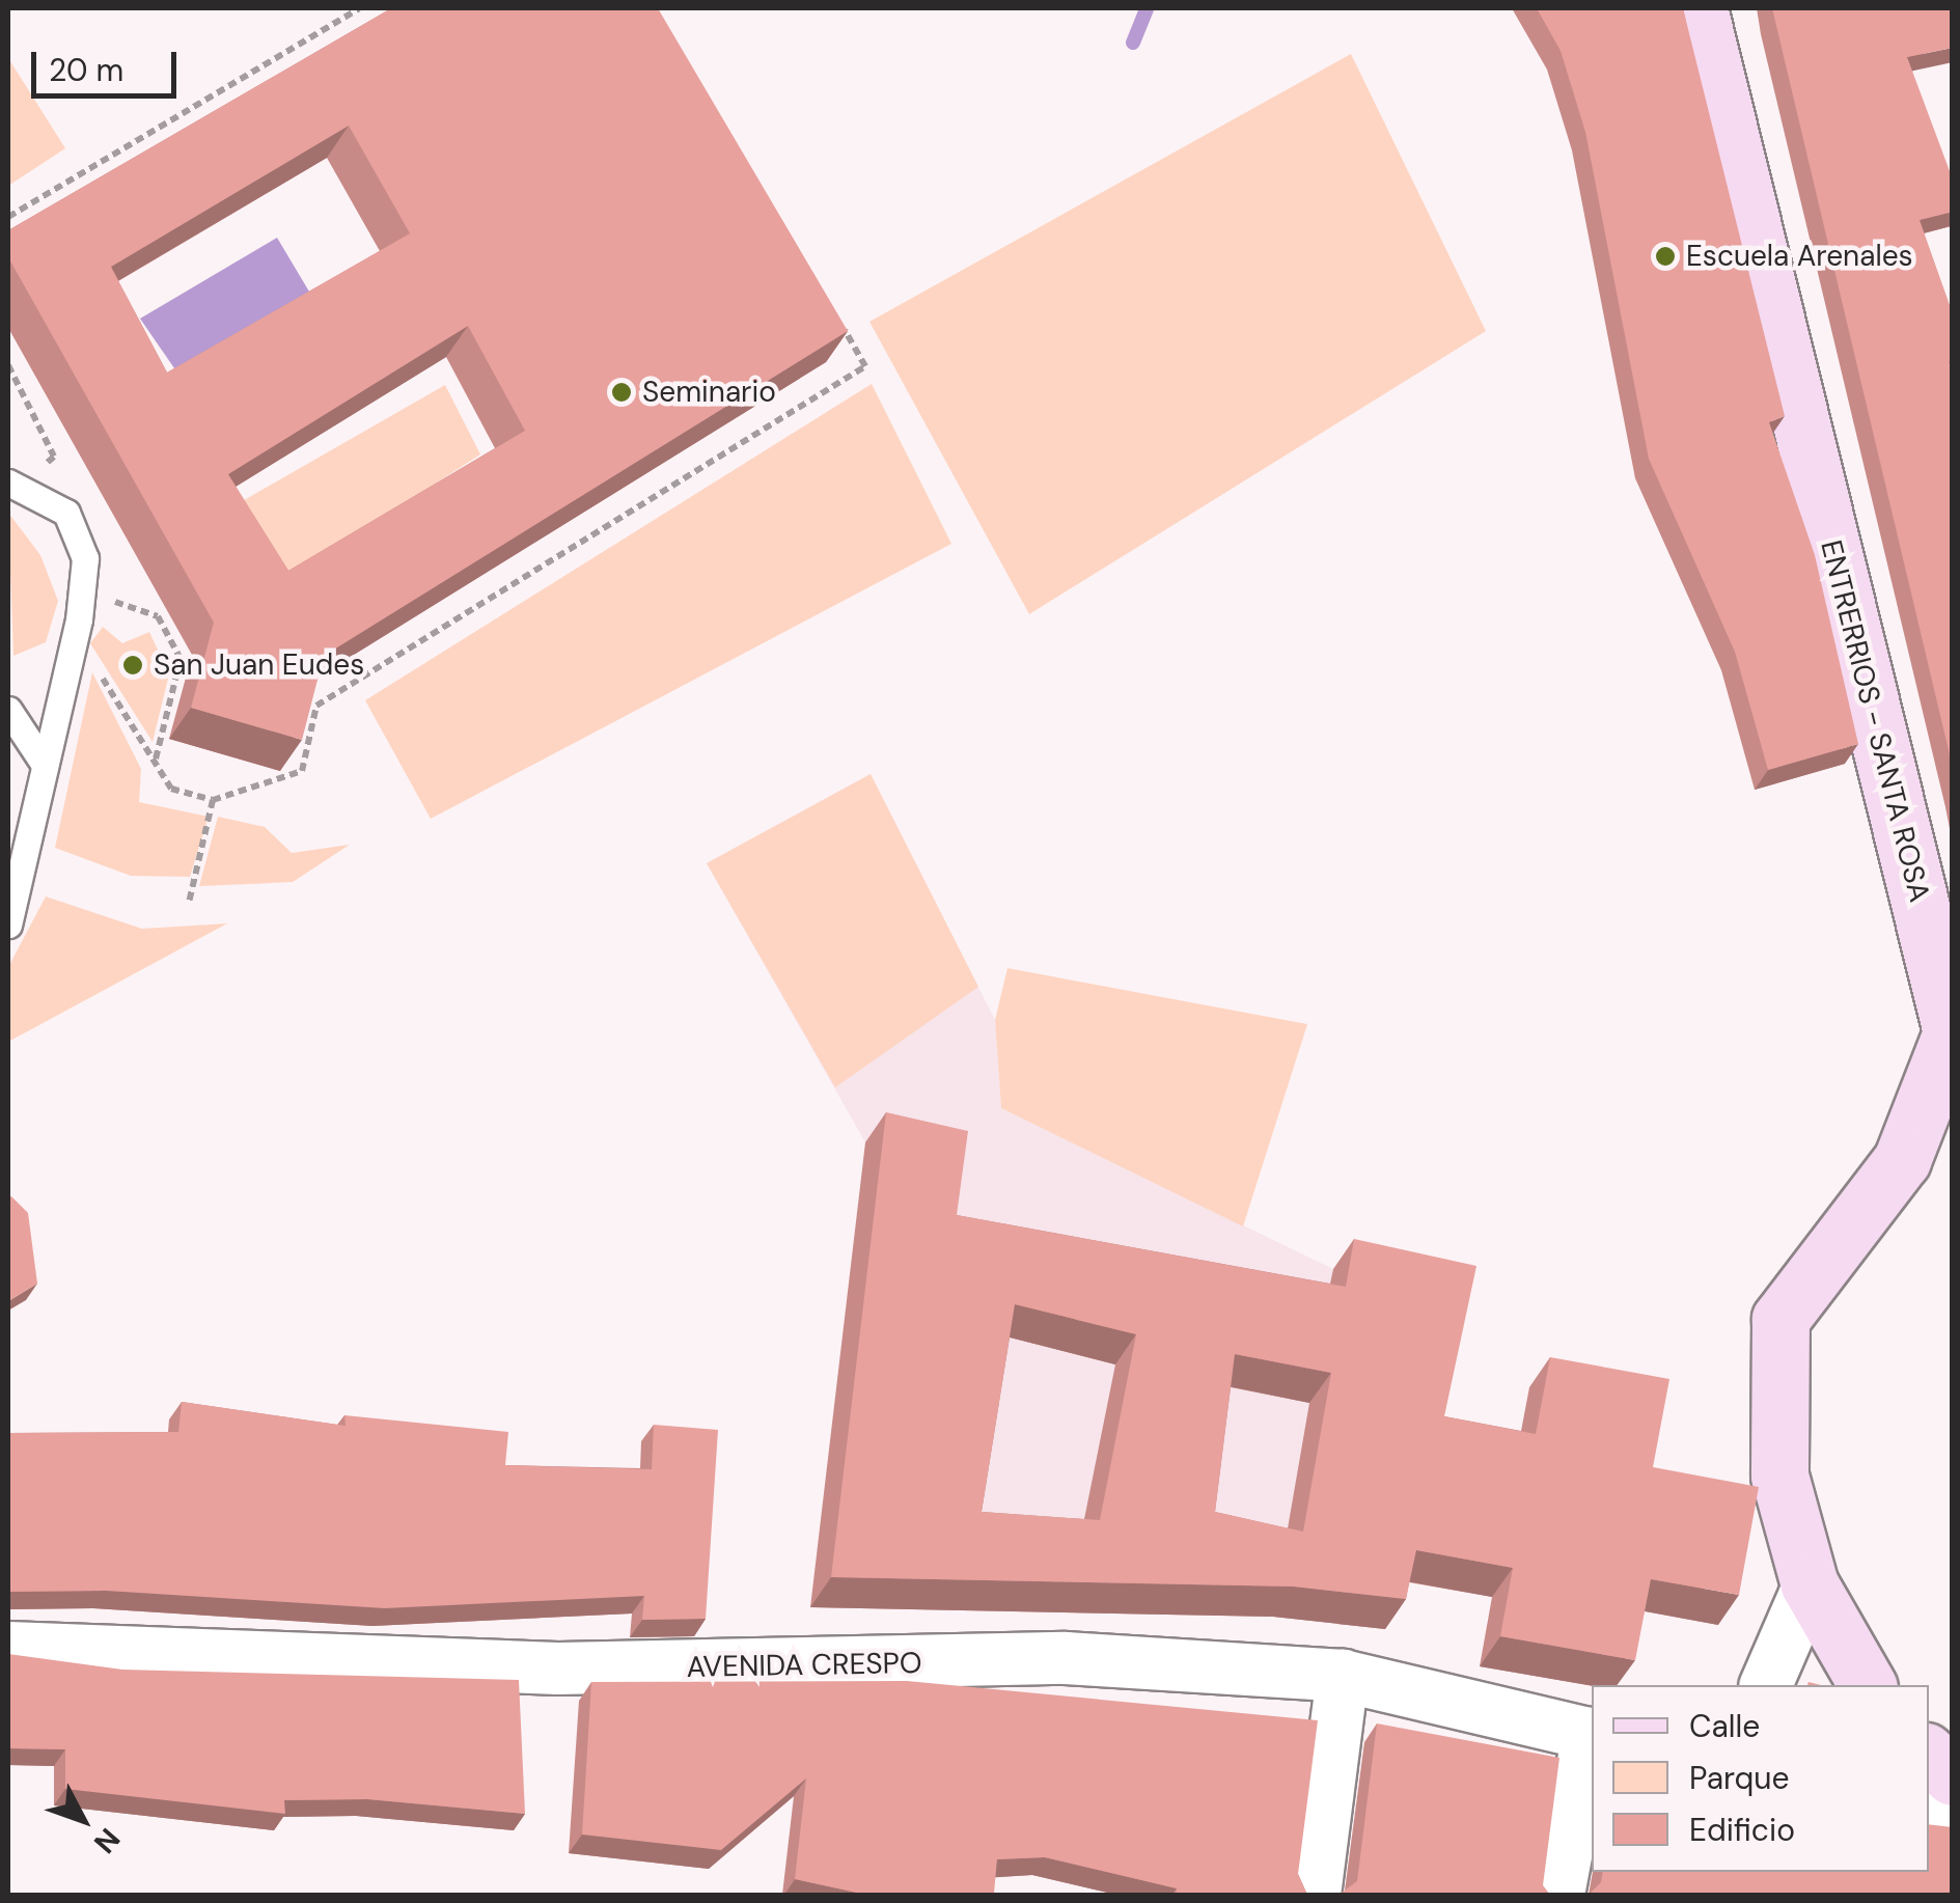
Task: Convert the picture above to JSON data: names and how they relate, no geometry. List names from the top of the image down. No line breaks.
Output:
{"streets":{"main road":["ENTRERRIOS - SANTA ROSA"],"street":["AVENIDA CRESPO"]},"places":["Escuela Arenales","Seminario","San Juan Eudes"],"legend":["Calle","Parque","Edificio"],"scale_bar":"20 m","north":"bottom right"}
